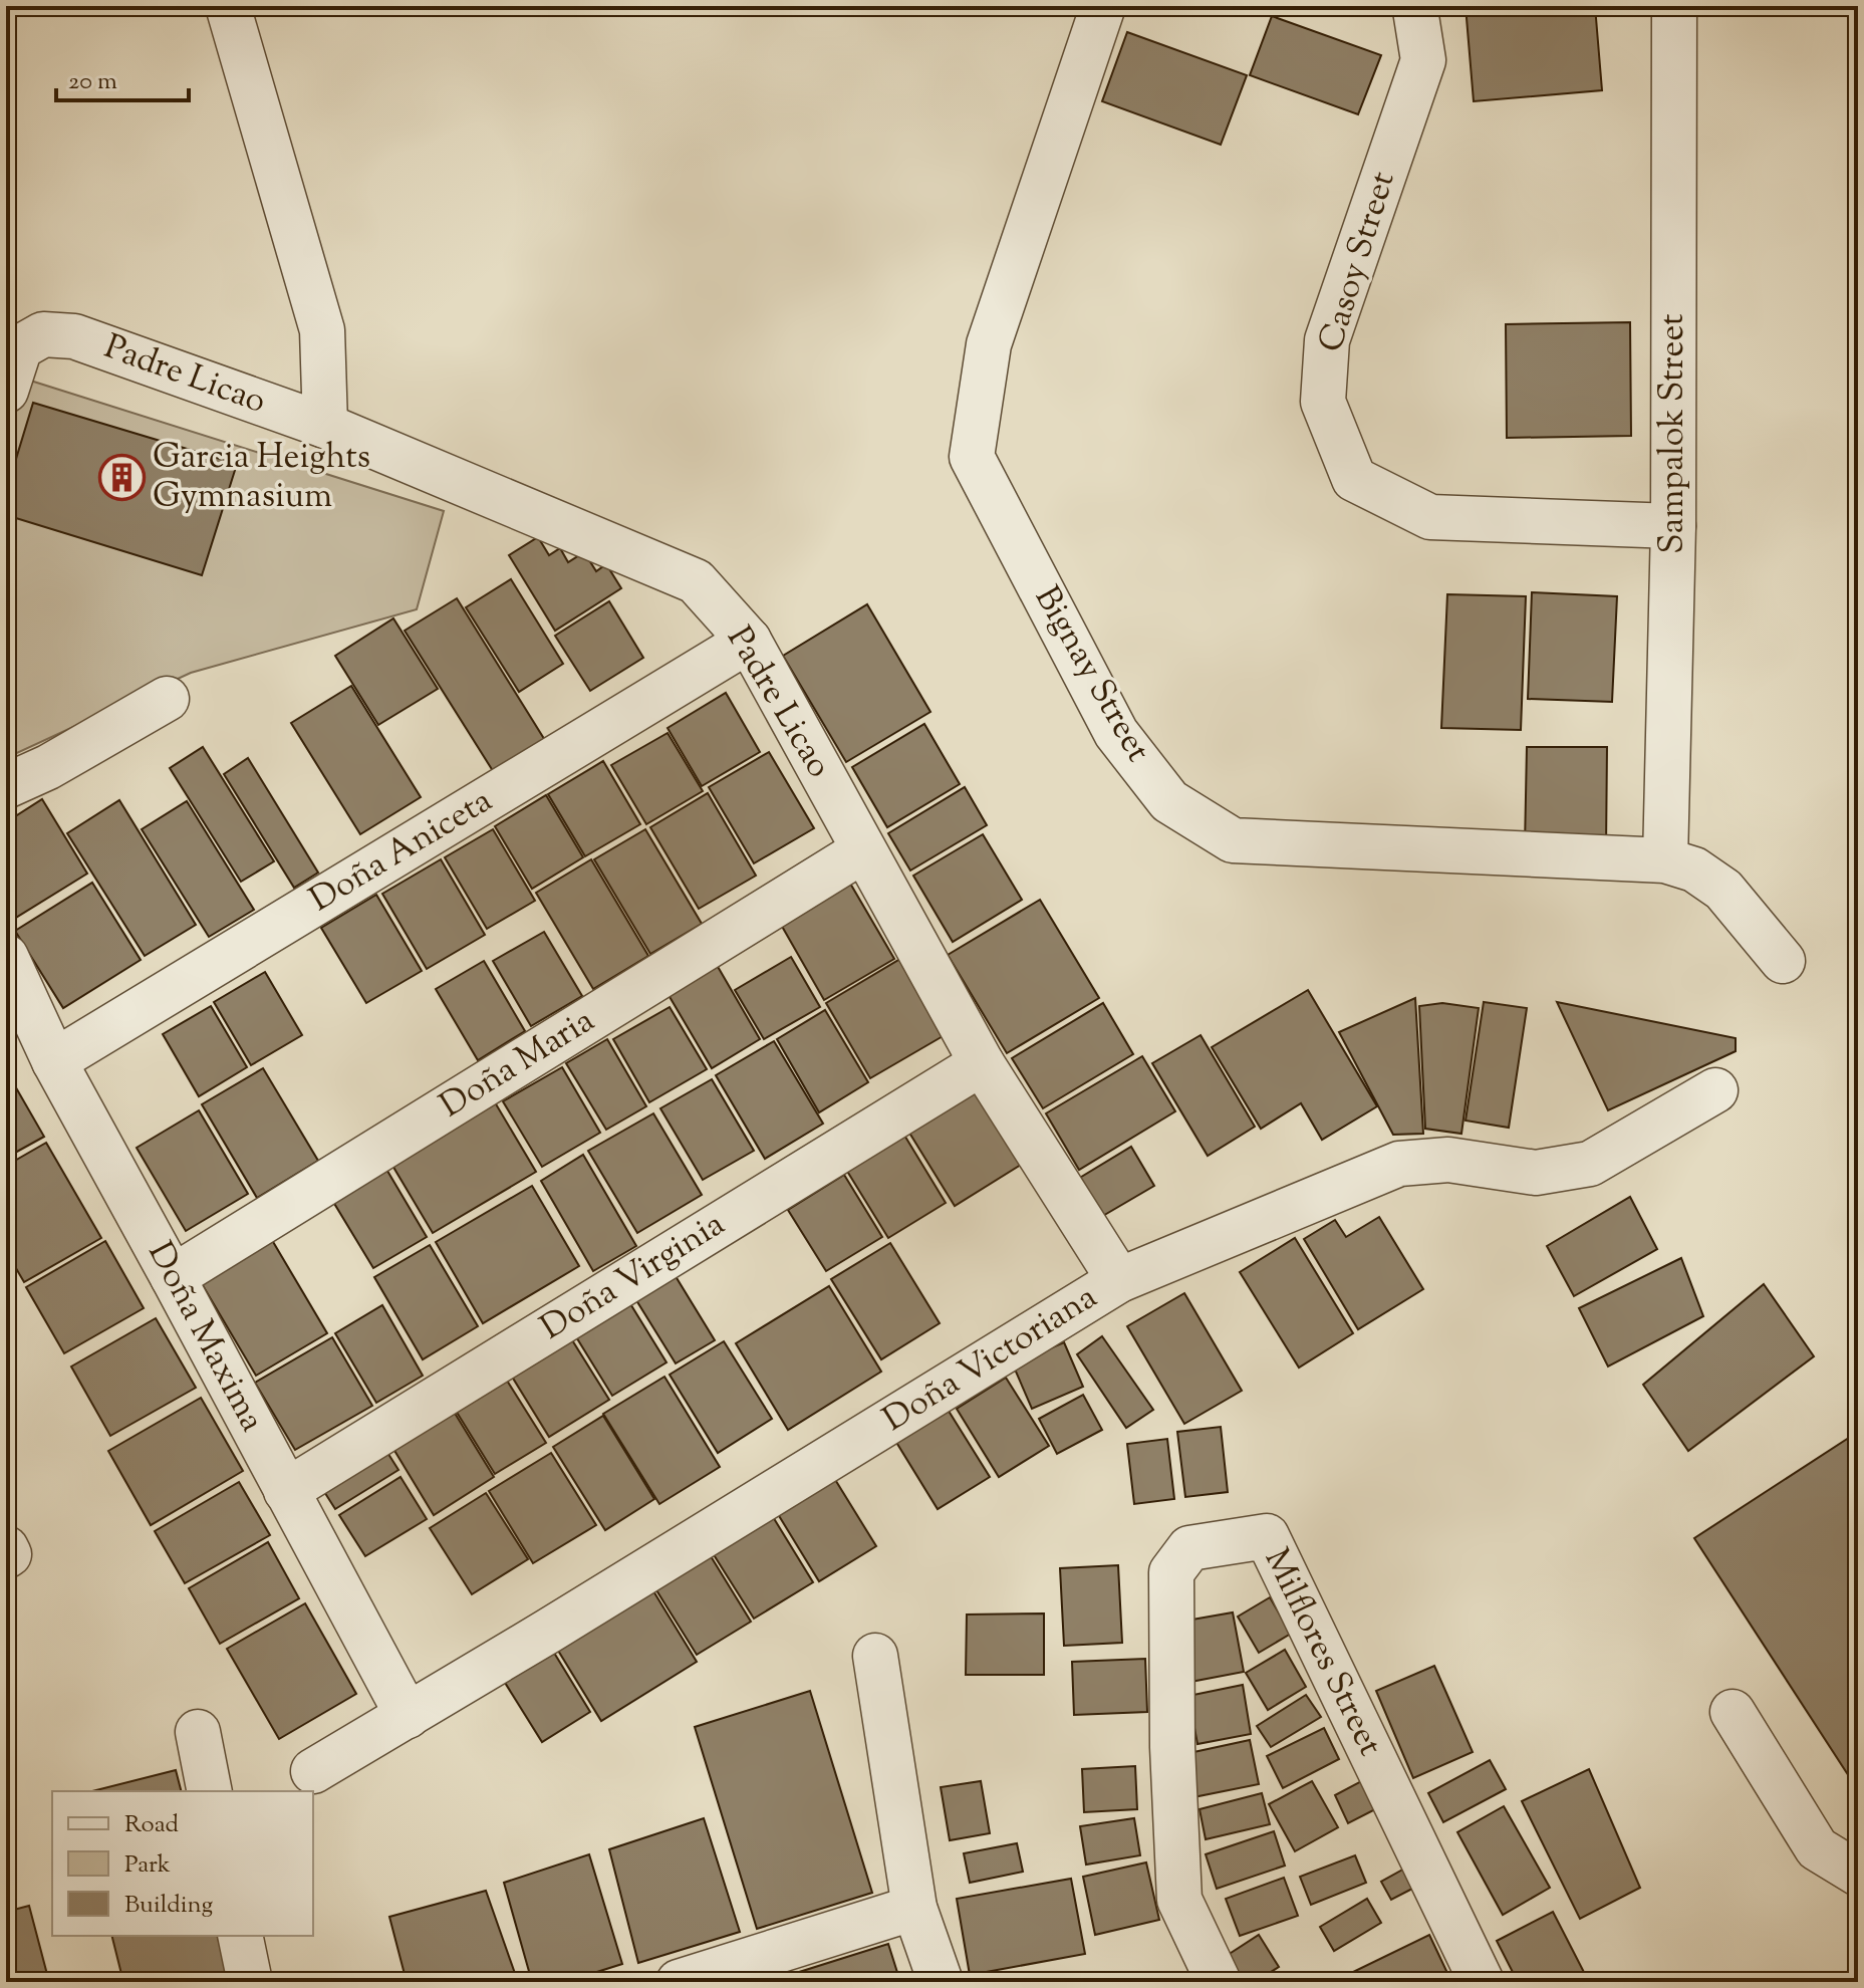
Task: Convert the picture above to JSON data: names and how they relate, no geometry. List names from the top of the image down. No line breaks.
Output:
{"streets":{"street":["Casoy Street","Padre Licao","Sampalok Street","Bignay Street","Doña Aniceta","Doña Maria","Doña Virginia","Doña Maxima","Doña Victoriana","Milflores Street"]},"crossings":[["Casoy Street","Sampalok Street"],["Padre Licao","Doña Aniceta"],["Padre Licao","Doña Maria"],["Padre Licao","Doña Virginia"],["Padre Licao","Doña Victoriana"],["Sampalok Street","Bignay Street"],["Doña Aniceta","Doña Maxima"],["Doña Maria","Doña Maxima"],["Doña Virginia","Doña Maxima"],["Doña Maxima","Doña Victoriana"]],"places":{"building":["Garcia Heights Gymnasium"]},"legend":["Road","Park","Building"],"scale_bar":"20 m"}
